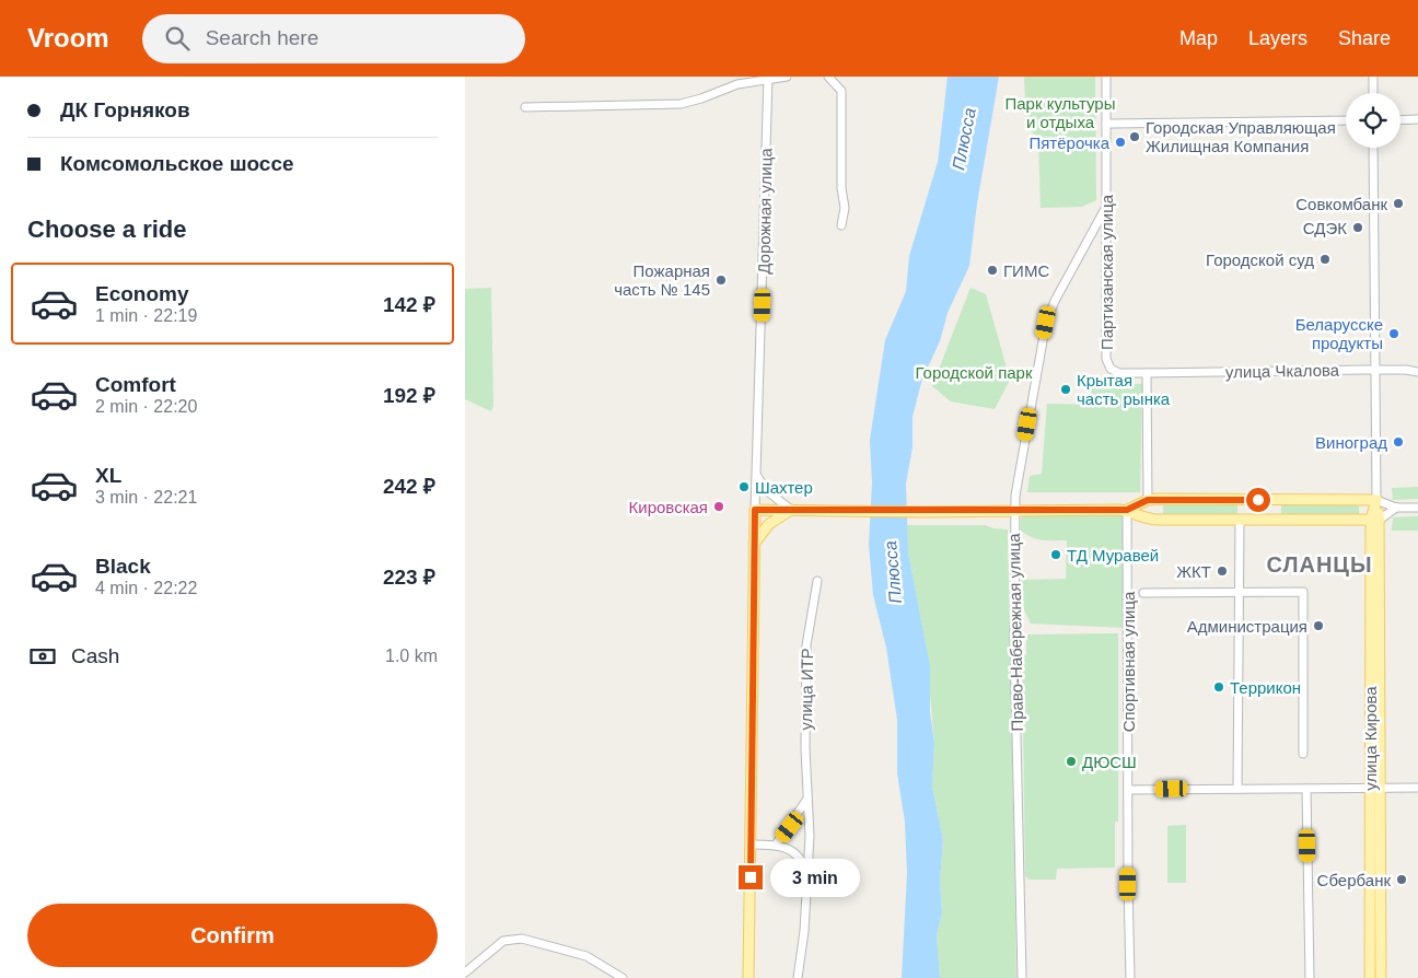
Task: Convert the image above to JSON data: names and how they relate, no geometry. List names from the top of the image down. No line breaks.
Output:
{"streets":{"main road":["улица Кирова"],"street":["Дорожная улица","Партизанская улица","улица Чкалова","Право-Набережная улица","Спортивная улица","улица ИТР"]},"crossings":[["Партизанская улица","улица Чкалова"],["Партизанская улица","Право-Набережная улица"],["улица Чкалова","улица Кирова"]],"districts":["СЛАНЦЫ"],"water":["Плюсса"],"parks":["Парк культуры и отдыха","Городской парк"],"places":["Городская Управляющая Жилищная Компания","Пятёрочка","Совкомбанк","СДЭК","Городской суд","ГИМС","Пожарная часть № 145","Беларусске продукты","Крытая часть рынка","Виноград","Шахтер","Кировская","ТД Муравей","ЖКТ","Администрация","Террикон","ДЮСШ","Сбербанк"],"page":{"header":"Vroom","search":"Search here","nav":["Map","Layers","Share"],"banner":["ДК Горняков","Комсомольское шоссе"],"heading":"Choose a ride","list":[{"name":"Economy","note":"1 min · 22:19","value":"142 ₽"},{"name":"Comfort","note":"2 min · 22:20","value":"192 ₽"},{"name":"XL","note":"3 min · 22:21","value":"242 ₽"},{"name":"Black","note":"4 min · 22:22","value":"223 ₽"}],"pay":["Cash","1.0 km"],"bubble":"3 min","buttons":"Confirm"}}
